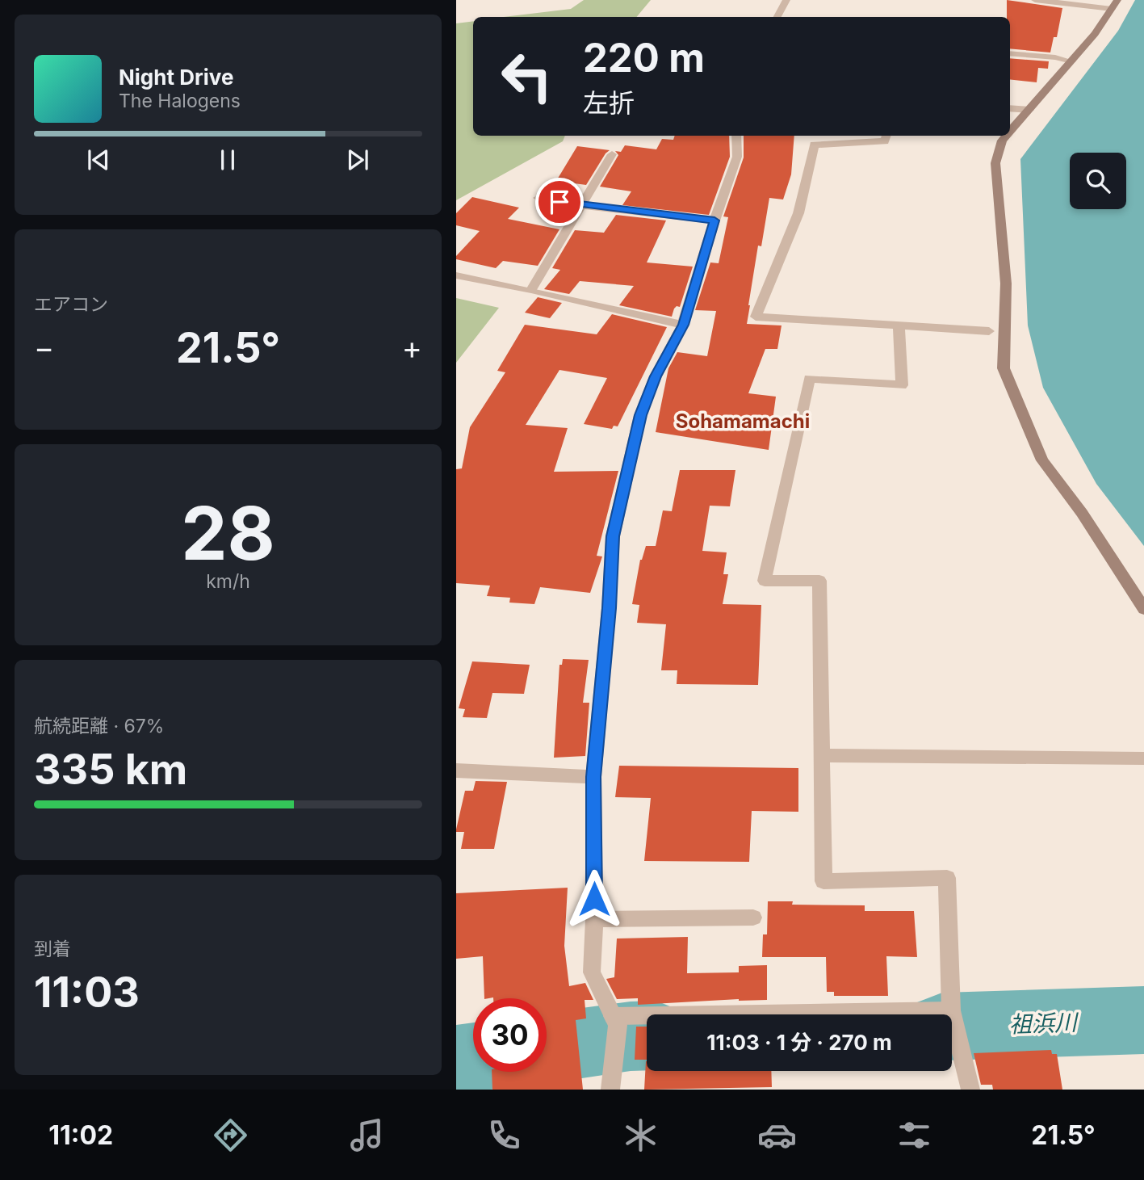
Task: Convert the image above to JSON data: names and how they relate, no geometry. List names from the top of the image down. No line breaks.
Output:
{"districts":["Sohamamachi"],"water":["祖浜川"],"page":{"turn":["220 m","左折"],"song":["Night Drive","The Halogens"],"tile":["エアコン",["28","km/h"],["航続距離 · 67%","335 km"],["到着","11:03"]],"heat":["−","21.5°","+"],"limit":"30","trip":"11:03 · 1 分 · 270 m","tabs":["11:02","21.5°"]}}
